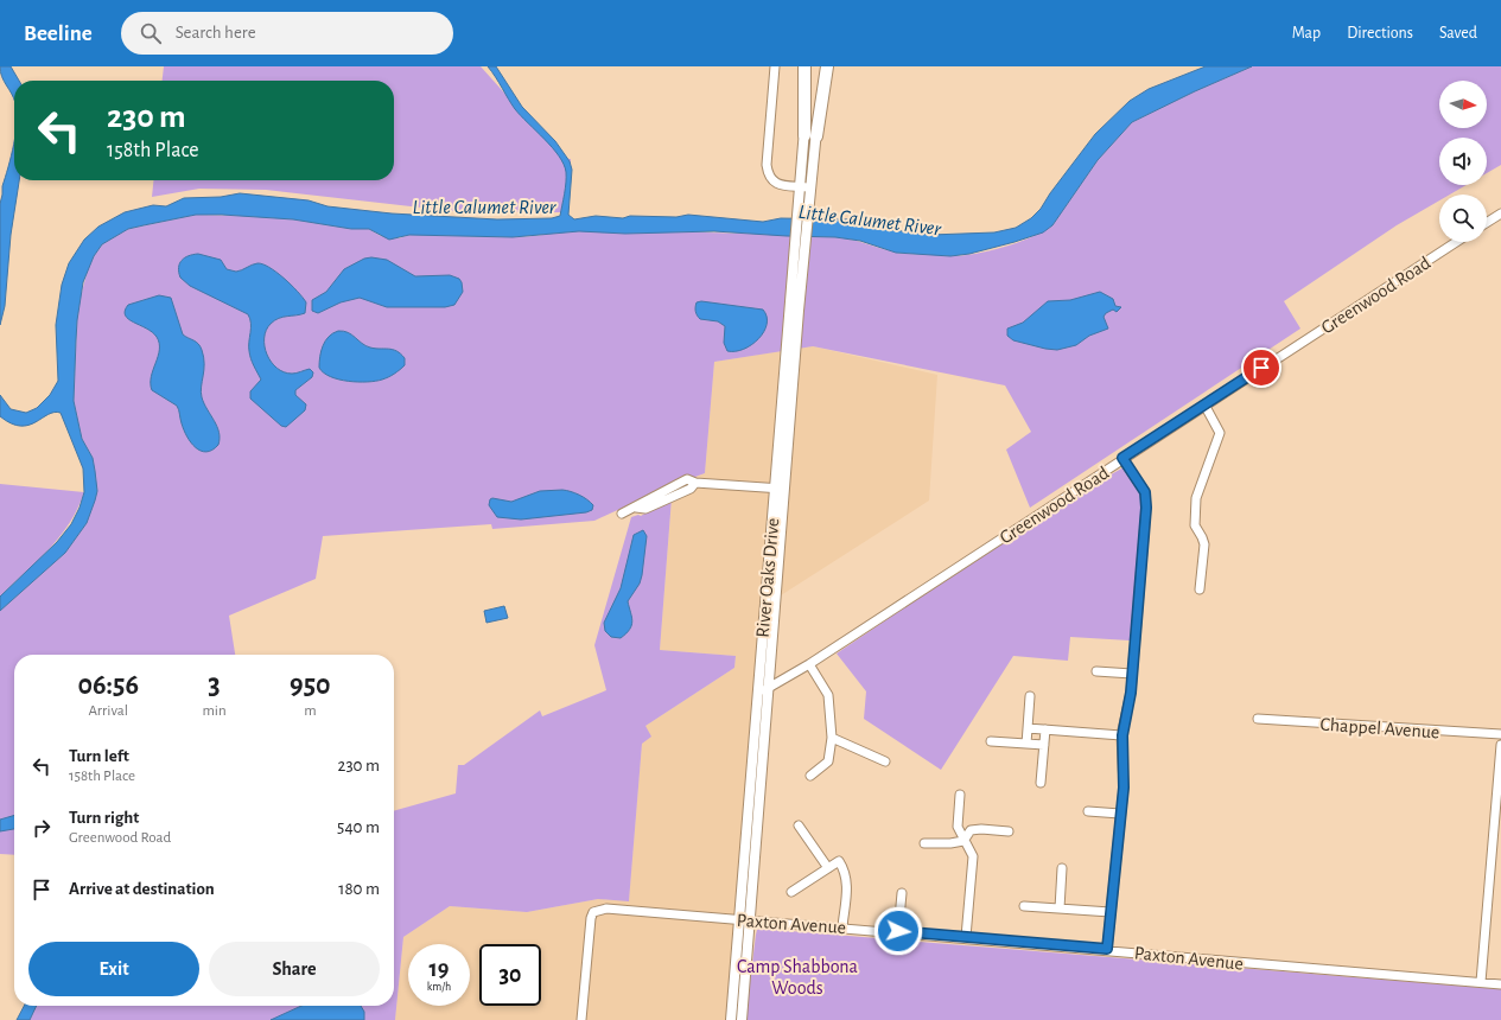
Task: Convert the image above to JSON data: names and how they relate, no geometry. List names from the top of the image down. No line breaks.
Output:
{"streets":{"main road":["River Oaks Drive"],"street":["Greenwood Road","Chappel Avenue","Paxton Avenue"]},"crossings":[["Greenwood Road","River Oaks Drive"],["River Oaks Drive","Paxton Avenue"]],"water":["Little Calumet River"],"parks":["Camp Shabbona Woods"],"north":"right","page":{"header":"Beeline","search":"Search here","nav":["Map","Directions","Saved"],"turn":["230 m","158th Place"],"eta":["06:56","Arrival","3","min","950","m"],"list":[{"name":"Turn left","note":"158th Place","value":"230 m"},{"name":"Turn right","note":"Greenwood Road","value":"540 m"},{"name":"Arrive at destination","value":"180 m"}],"buttons":["Exit","Share"],"speed":"19 km/h","limit":"30"}}
